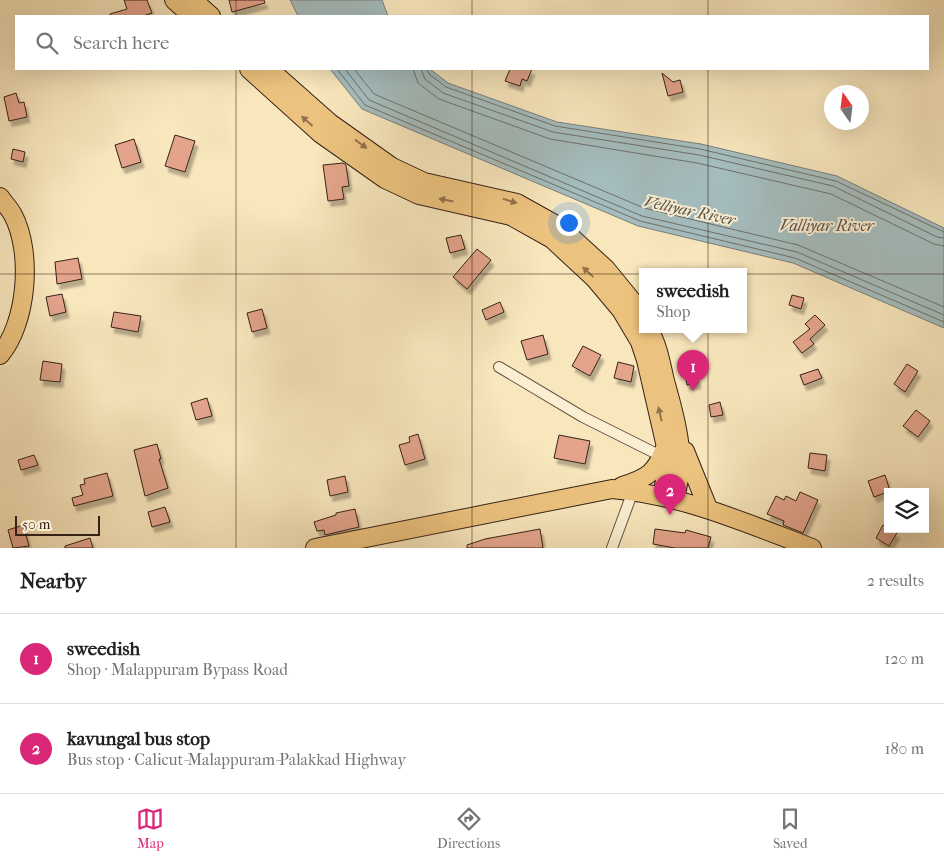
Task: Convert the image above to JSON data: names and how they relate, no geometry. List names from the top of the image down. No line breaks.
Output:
{"water":["Velliyar River","Valliyar River"],"scale_bar":"50 m","north":"top","page":{"search":"Search here","popup":["sweedish","Shop"],"pins":["1","2"],"scale":"50 m","heading":["Nearby","2 results"],"list":[{"mark":"1","name":"sweedish","note":"Shop · Malappuram Bypass Road","value":"120 m"},{"mark":"2","name":"kavungal bus stop","note":"Bus stop · Calicut-Malappuram-Palakkad Highway","value":"180 m"}],"nav":["Map","Directions","Saved"]}}
